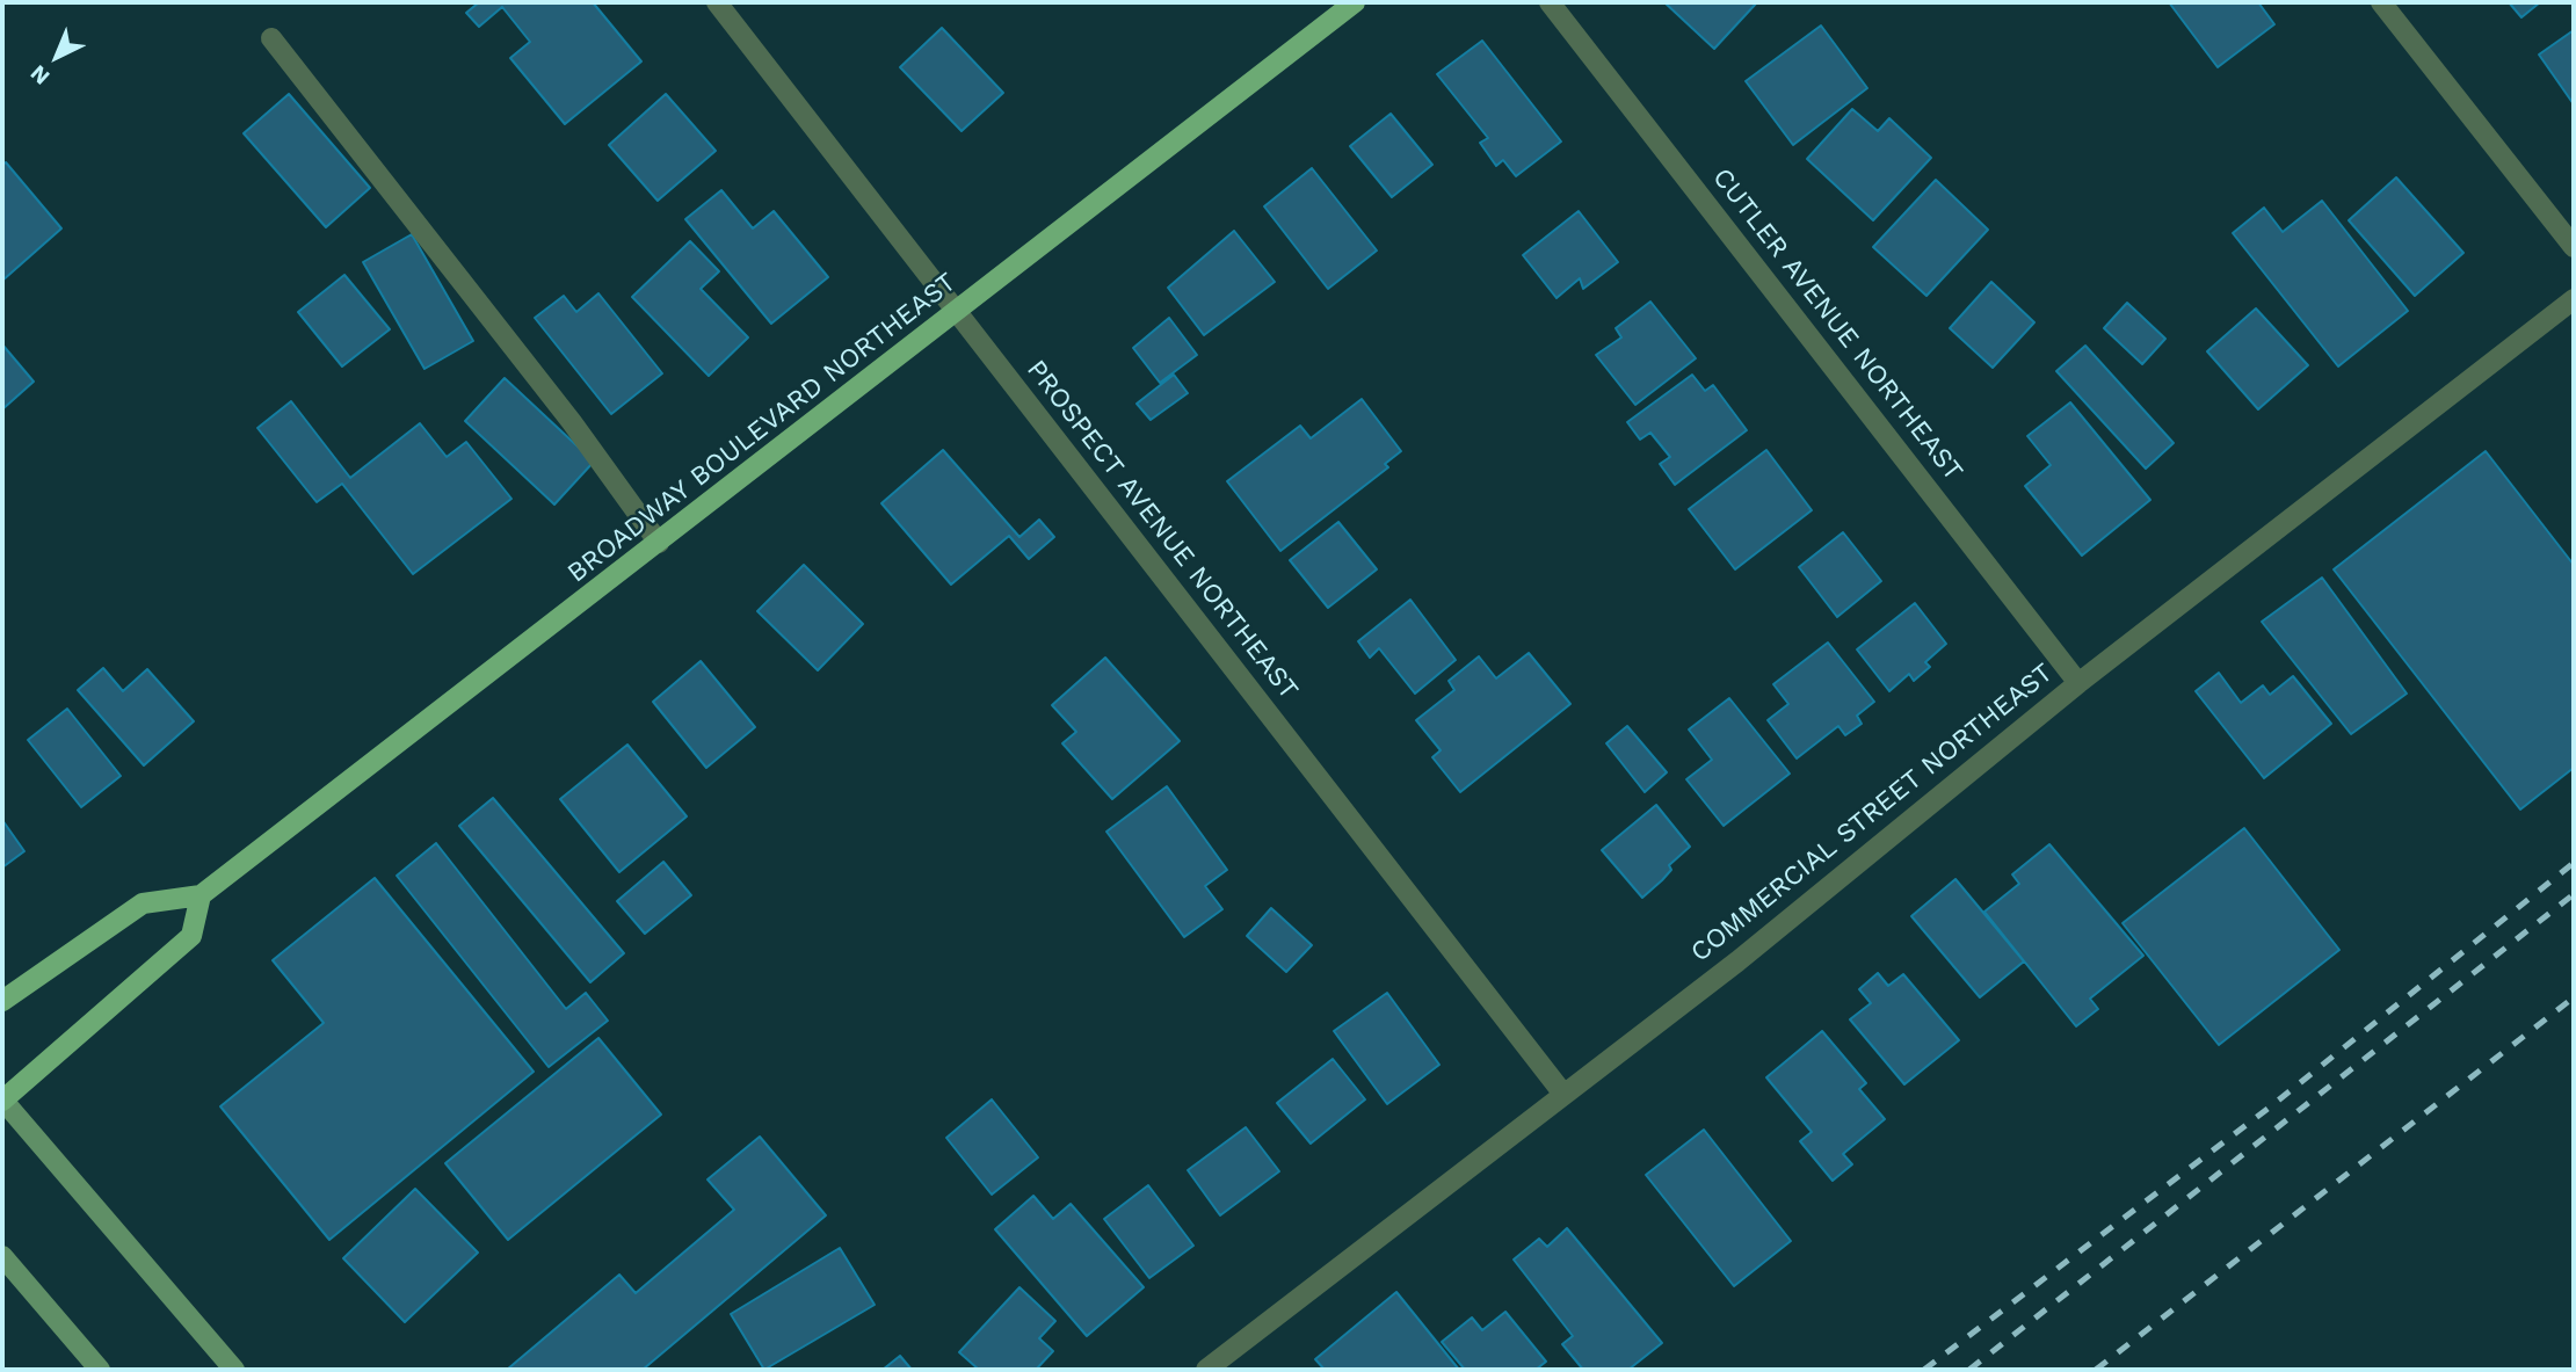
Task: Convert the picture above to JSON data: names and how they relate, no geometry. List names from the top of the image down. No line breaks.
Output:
{"streets":{"main road":["BROADWAY BOULEVARD NORTHEAST"],"street":["CUTLER AVENUE NORTHEAST","PROSPECT AVENUE NORTHEAST","COMMERCIAL STREET NORTHEAST"]},"crossings":[["CUTLER AVENUE NORTHEAST","COMMERCIAL STREET NORTHEAST"],["BROADWAY BOULEVARD NORTHEAST","PROSPECT AVENUE NORTHEAST"],["PROSPECT AVENUE NORTHEAST","COMMERCIAL STREET NORTHEAST"]],"north":"bottom left"}
